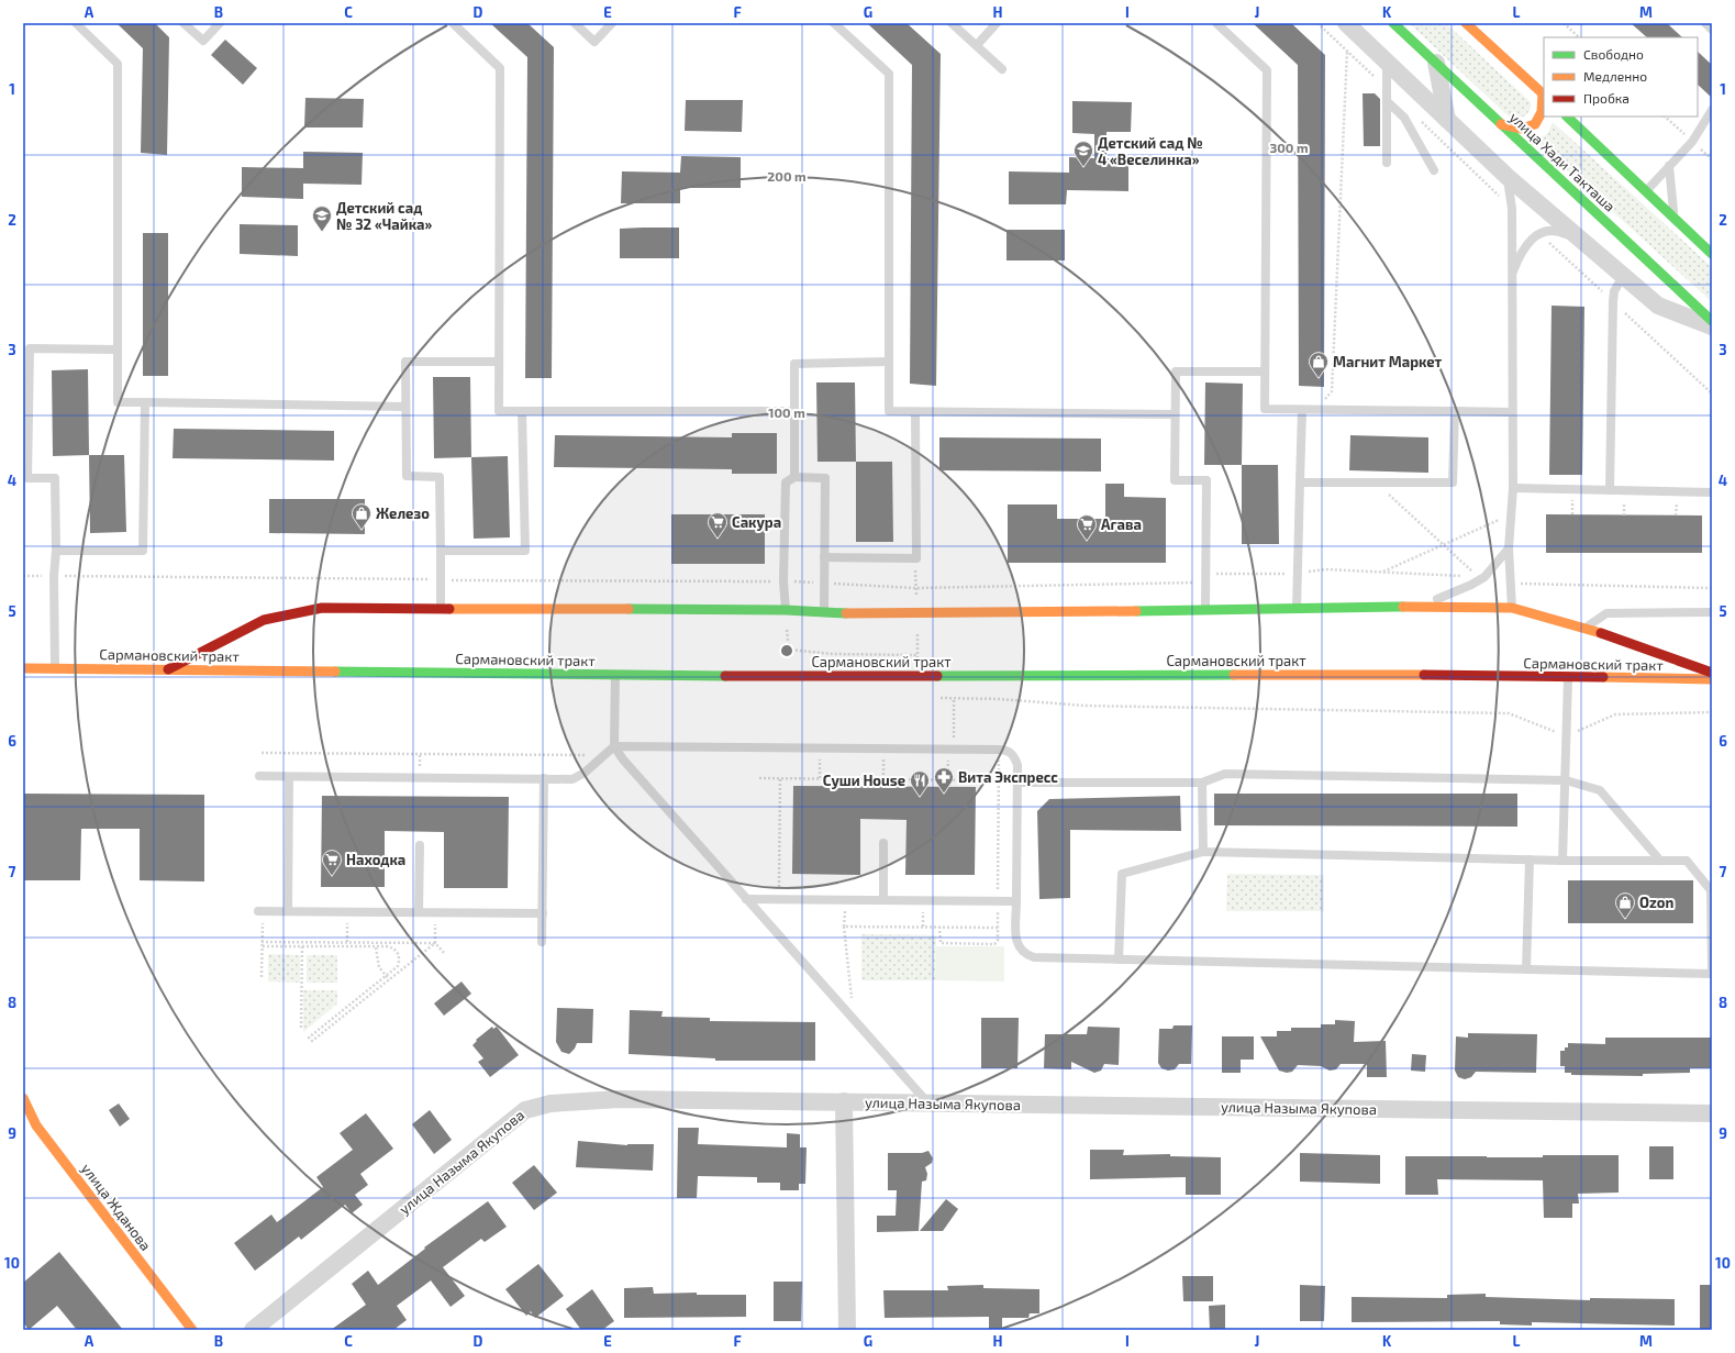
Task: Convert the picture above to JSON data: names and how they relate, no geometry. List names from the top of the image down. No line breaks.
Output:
{"streets":{"main road":["улица Хади Такташа","Сармановский тракт","улица Жданова"],"street":["улица Назыма Якупова"]},"places":{"school or university":["Детский сад № 4 «Веселинка»","Детский сад № 32 «Чайка»"],"shop":["Магнит Маркет","Железо","Ozon"],"supermarket":["Сакура","Агава","Находка"],"pharmacy":["Вита Экспресс"],"restaurant":["Суши House"]},"legend":["Свободно","Медленно","Пробка"],"grid":{"columns":["A","B","C","D","E","F","G","H","I","J","K","L","M"],"rows":["1","2","3","4","5","6","7","8","9","10"]},"rings":["300 m","200 m","100 m"]}
